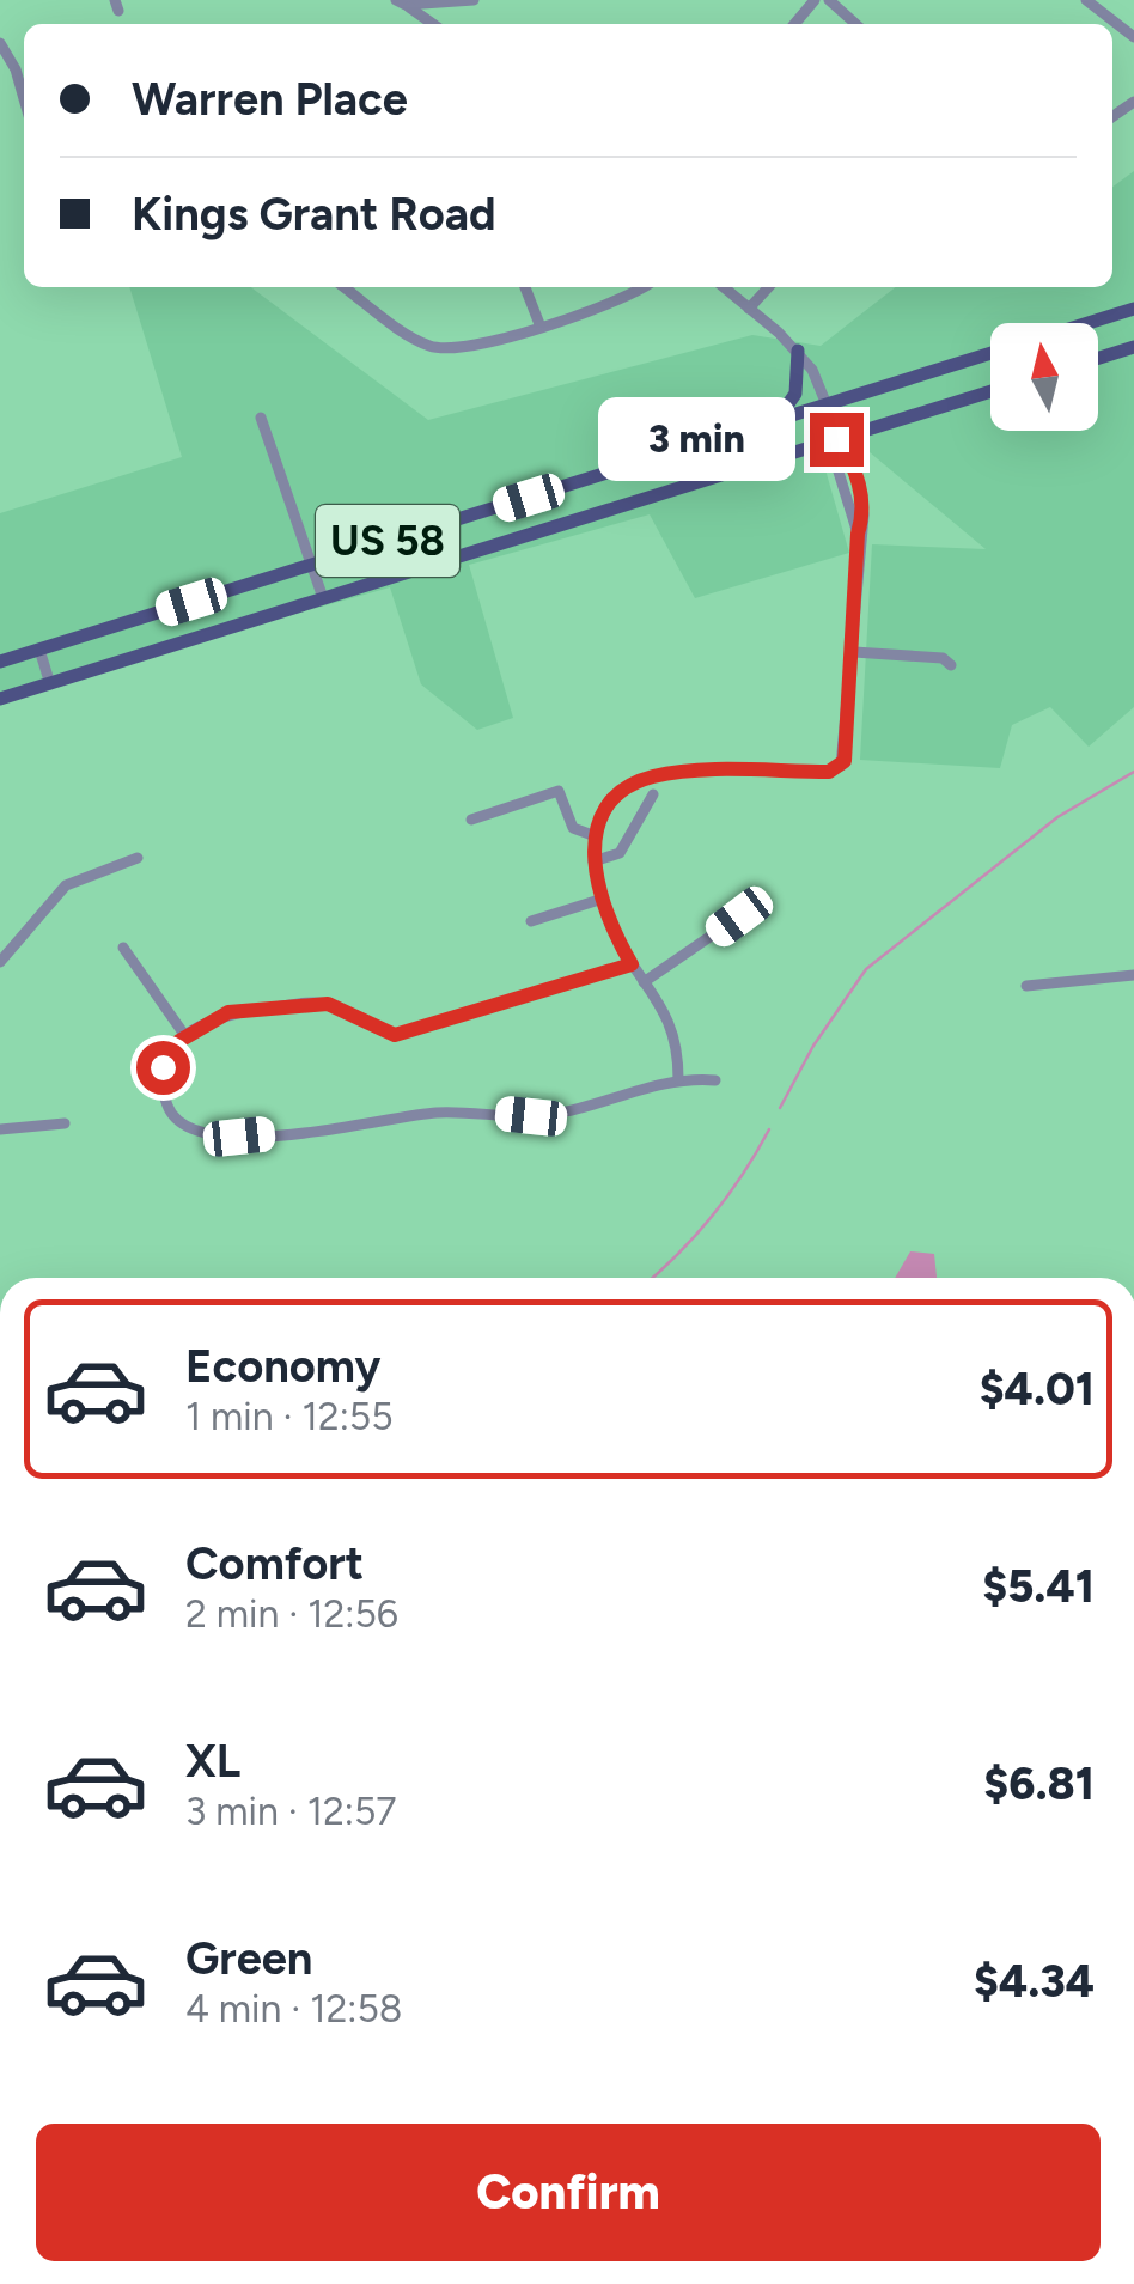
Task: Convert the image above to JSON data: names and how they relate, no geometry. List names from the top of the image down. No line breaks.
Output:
{"streets":{"main road":["US 58"]},"north":"top","page":{"banner":["Warren Place","Kings Grant Road"],"bubble":"3 min","list":[{"name":"Economy","note":"1 min · 12:55","value":"$4.01"},{"name":"Comfort","note":"2 min · 12:56","value":"$5.41"},{"name":"XL","note":"3 min · 12:57","value":"$6.81"},{"name":"Green","note":"4 min · 12:58","value":"$4.34"}],"buttons":"Confirm"}}
